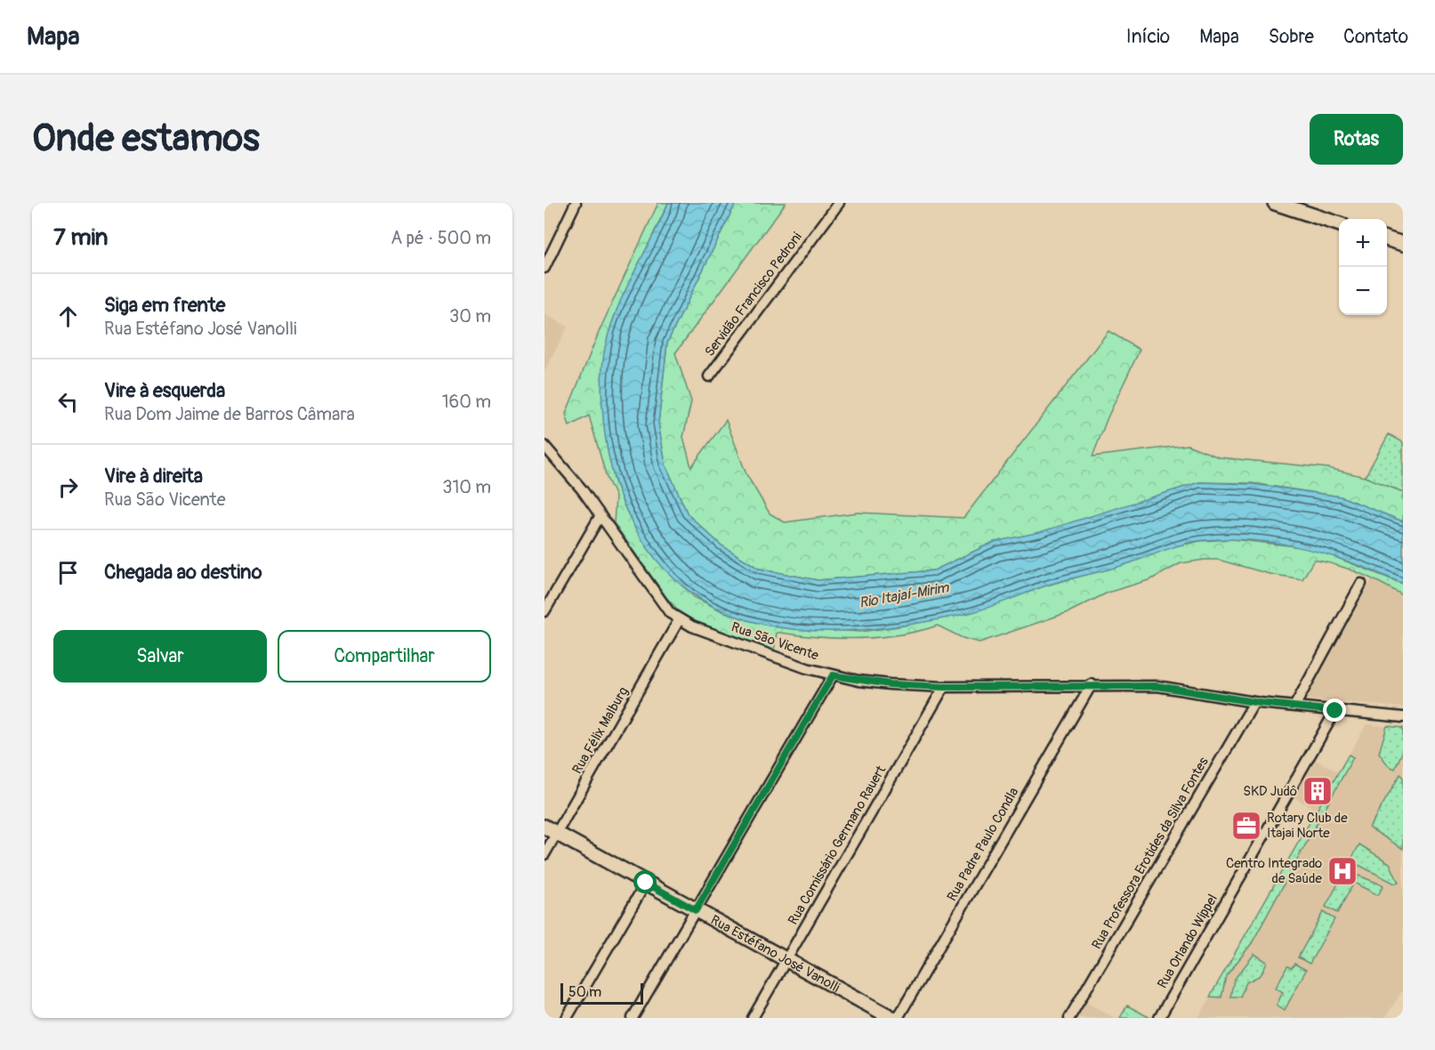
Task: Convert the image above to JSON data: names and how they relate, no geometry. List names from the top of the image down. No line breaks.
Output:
{"streets":{"main road":["Rua Estéfano José Vanolli"],"street":["Servidão Francisco Pedroni","Rua São Vicente","Rua Félix Malburg","Rua Padre Paulo Condla","Rua Comissário Germano Rauert","Rua Professora Erotides da Silva Fontes","Rua Orlando Wippel"]},"crossings":[["Rua São Vicente","Rua Félix Malburg"],["Rua São Vicente","Rua Padre Paulo Condla"],["Rua São Vicente","Rua Comissário Germano Rauert"],["Rua São Vicente","Rua Professora Erotides da Silva Fontes"],["Rua São Vicente","Rua Orlando Wippel"],["Rua Félix Malburg","Rua Estéfano José Vanolli"],["Rua Comissário Germano Rauert","Rua Estéfano José Vanolli"]],"water":["Rio Itajaí-Mirim"],"places":{"building":["SKD Judô"],"office":["Rotary Club de Itajai Norte"],"hospital":["Centro Integrado de Saúde"]},"scale_bar":"50 m","page":{"header":"Mapa","nav":["Início","Mapa","Sobre","Contato"],"buttons":["Rotas",["Salvar","Compartilhar"]],"title":"Onde estamos","heading":["7 min","A pé · 500 m"],"map_buttons":["+","−"],"list":[["Siga em frente","Rua Estéfano José Vanolli","30 m"],["Vire à esquerda","Rua Dom Jaime de Barros Câmara","160 m"],["Vire à direita","Rua São Vicente","310 m"],"Chegada ao destino"],"scale":"50 m"}}
